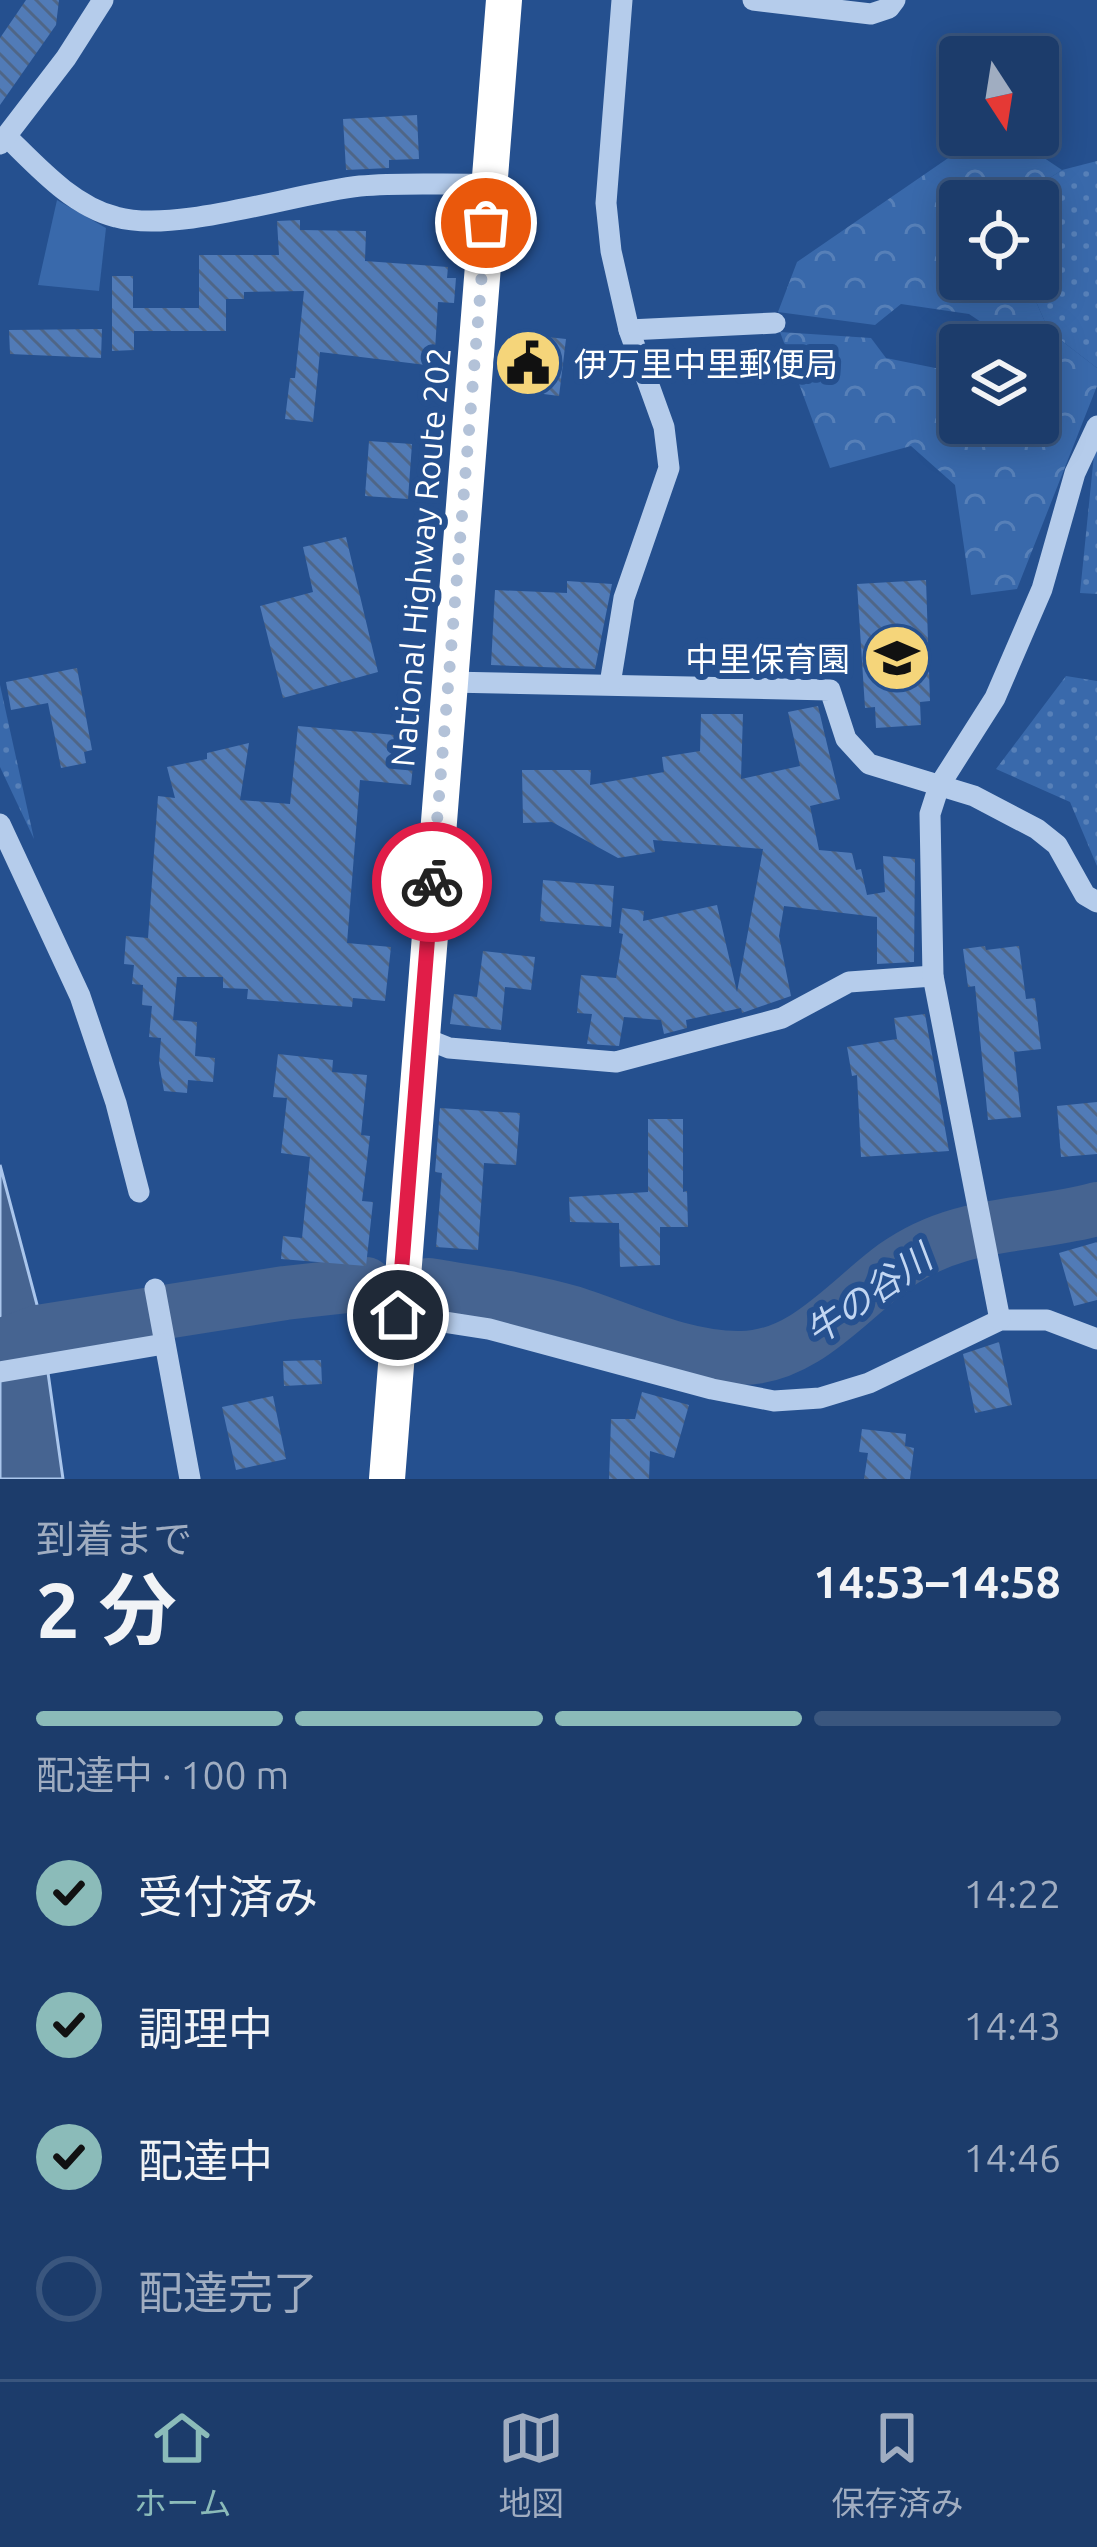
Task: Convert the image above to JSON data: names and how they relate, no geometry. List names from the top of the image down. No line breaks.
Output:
{"streets":{"highway":["National Highway Route 202"]},"water":["牛の谷川"],"places":{"public building":["伊万里中里郵便局"],"school or university":["中里保育園"]},"north":"bottom","page":{"heading":["2 分","到着まで","14:53–14:58"],"bar":"配達中 · 100 m","list":[["受付済み","14:22"],["調理中","14:43"],["配達中","14:46"],"配達完了"],"tabs":["ホーム","地図","保存済み"]}}
